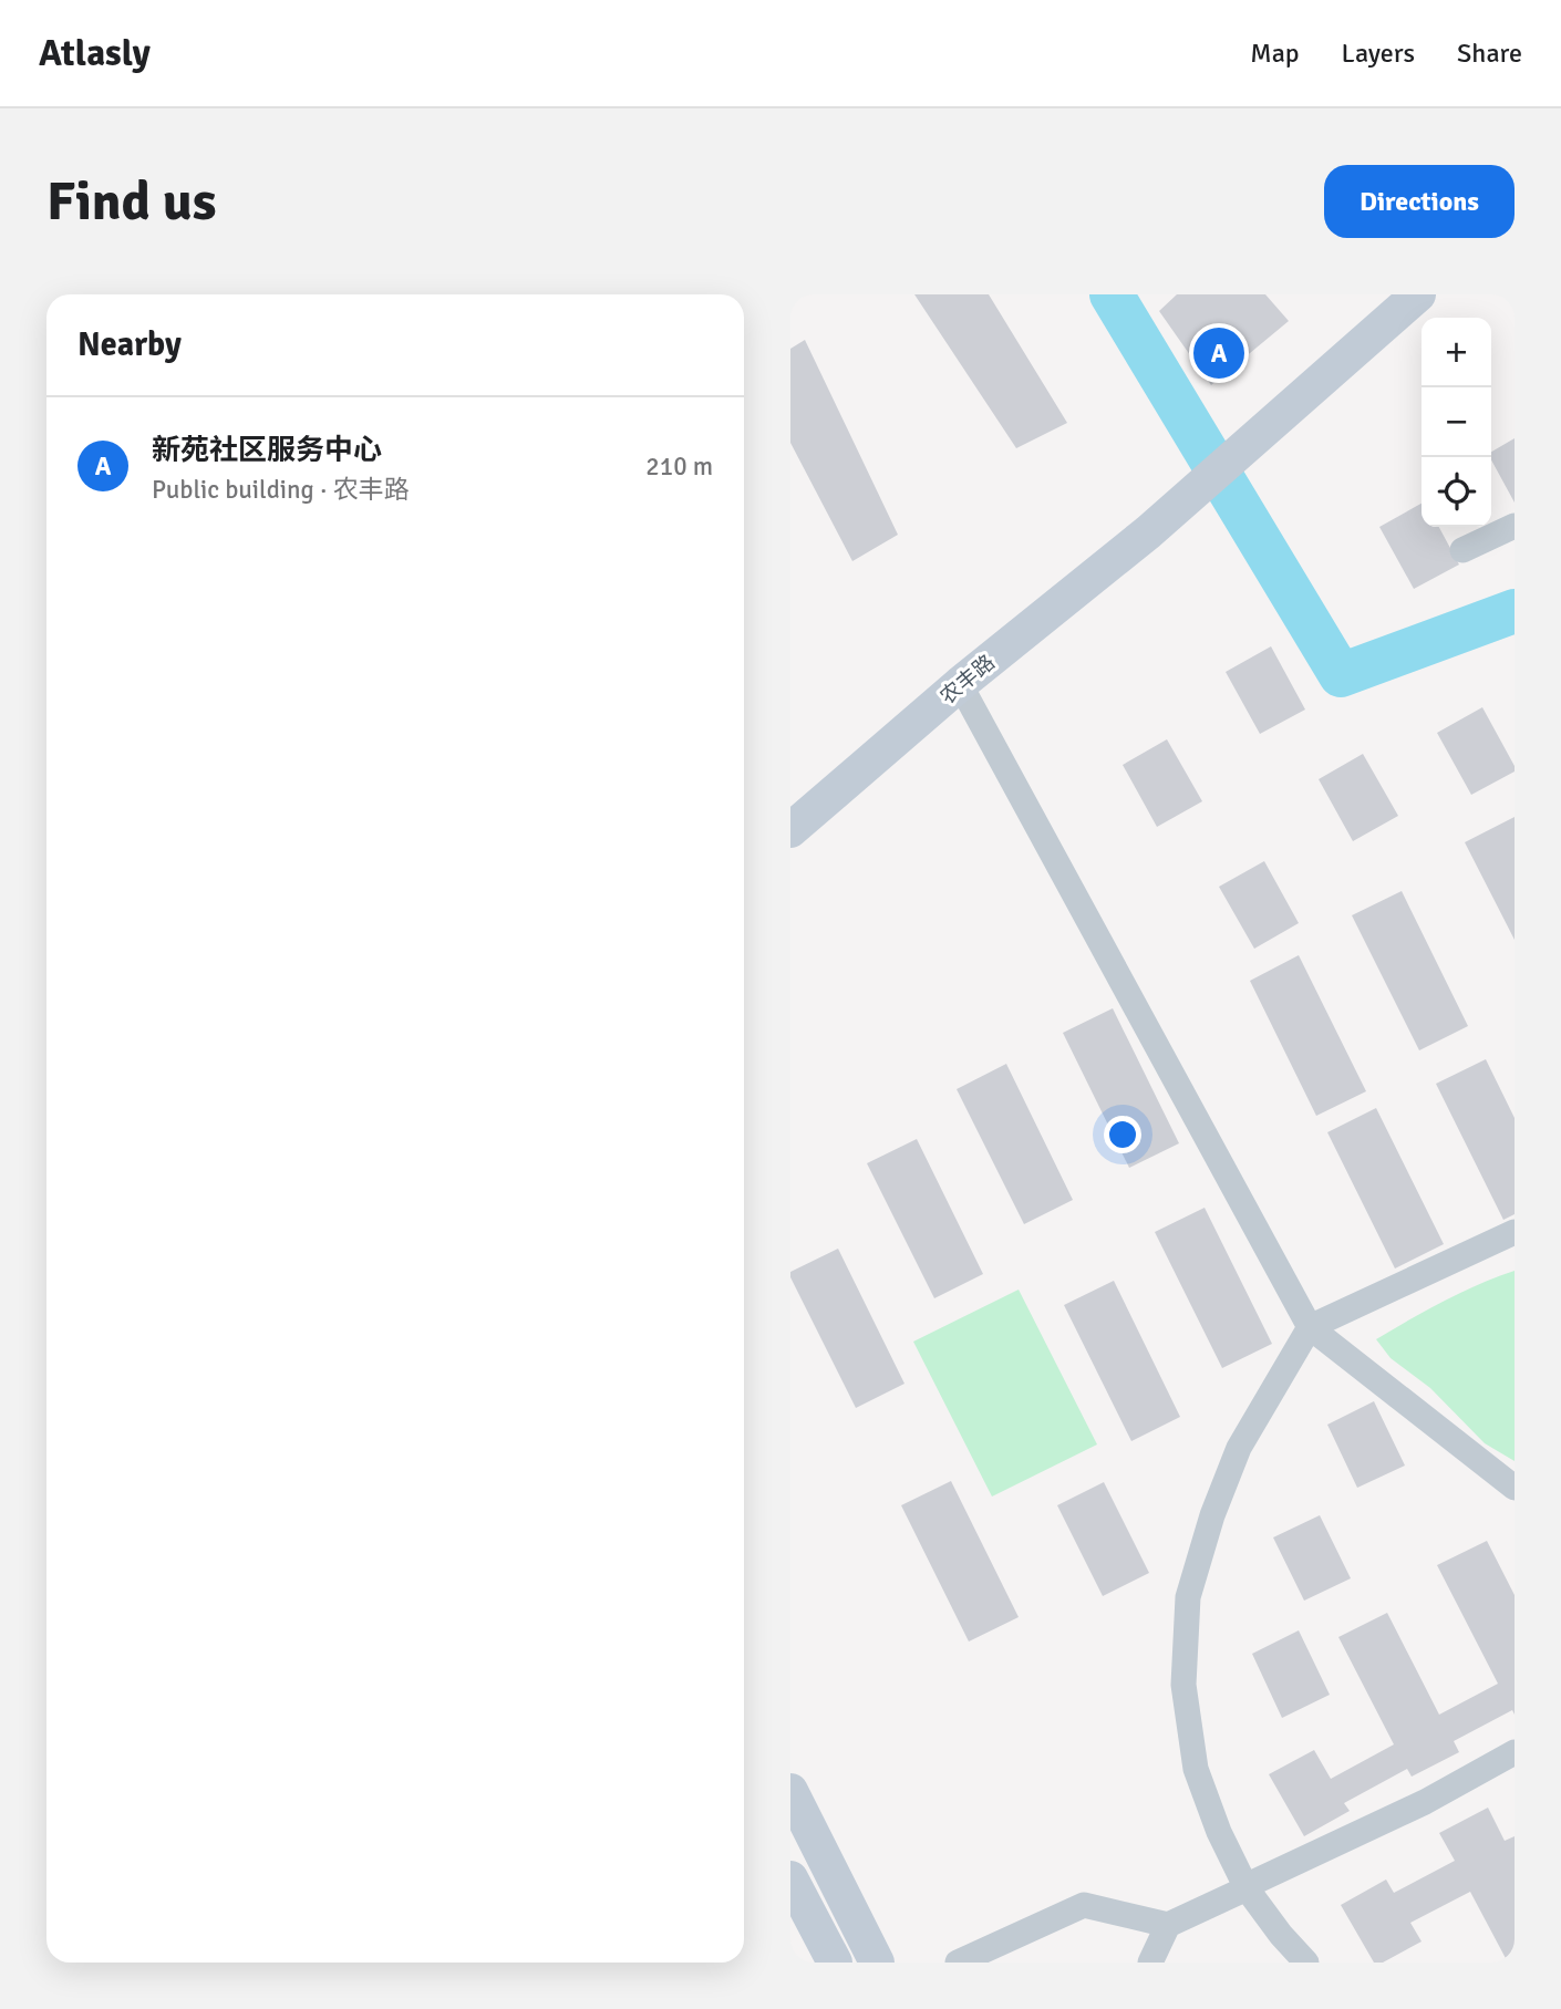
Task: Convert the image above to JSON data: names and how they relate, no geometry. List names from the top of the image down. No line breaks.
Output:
{"streets":{"main road":["农丰路"]},"page":{"header":"Atlasly","nav":["Map","Layers","Share"],"buttons":"Directions","title":"Find us","heading":"Nearby","map_buttons":["+","−"],"pins":"A","list":[{"mark":"A","name":"新苑社区服务中心","note":"Public building · 农丰路","value":"210 m"}]}}
